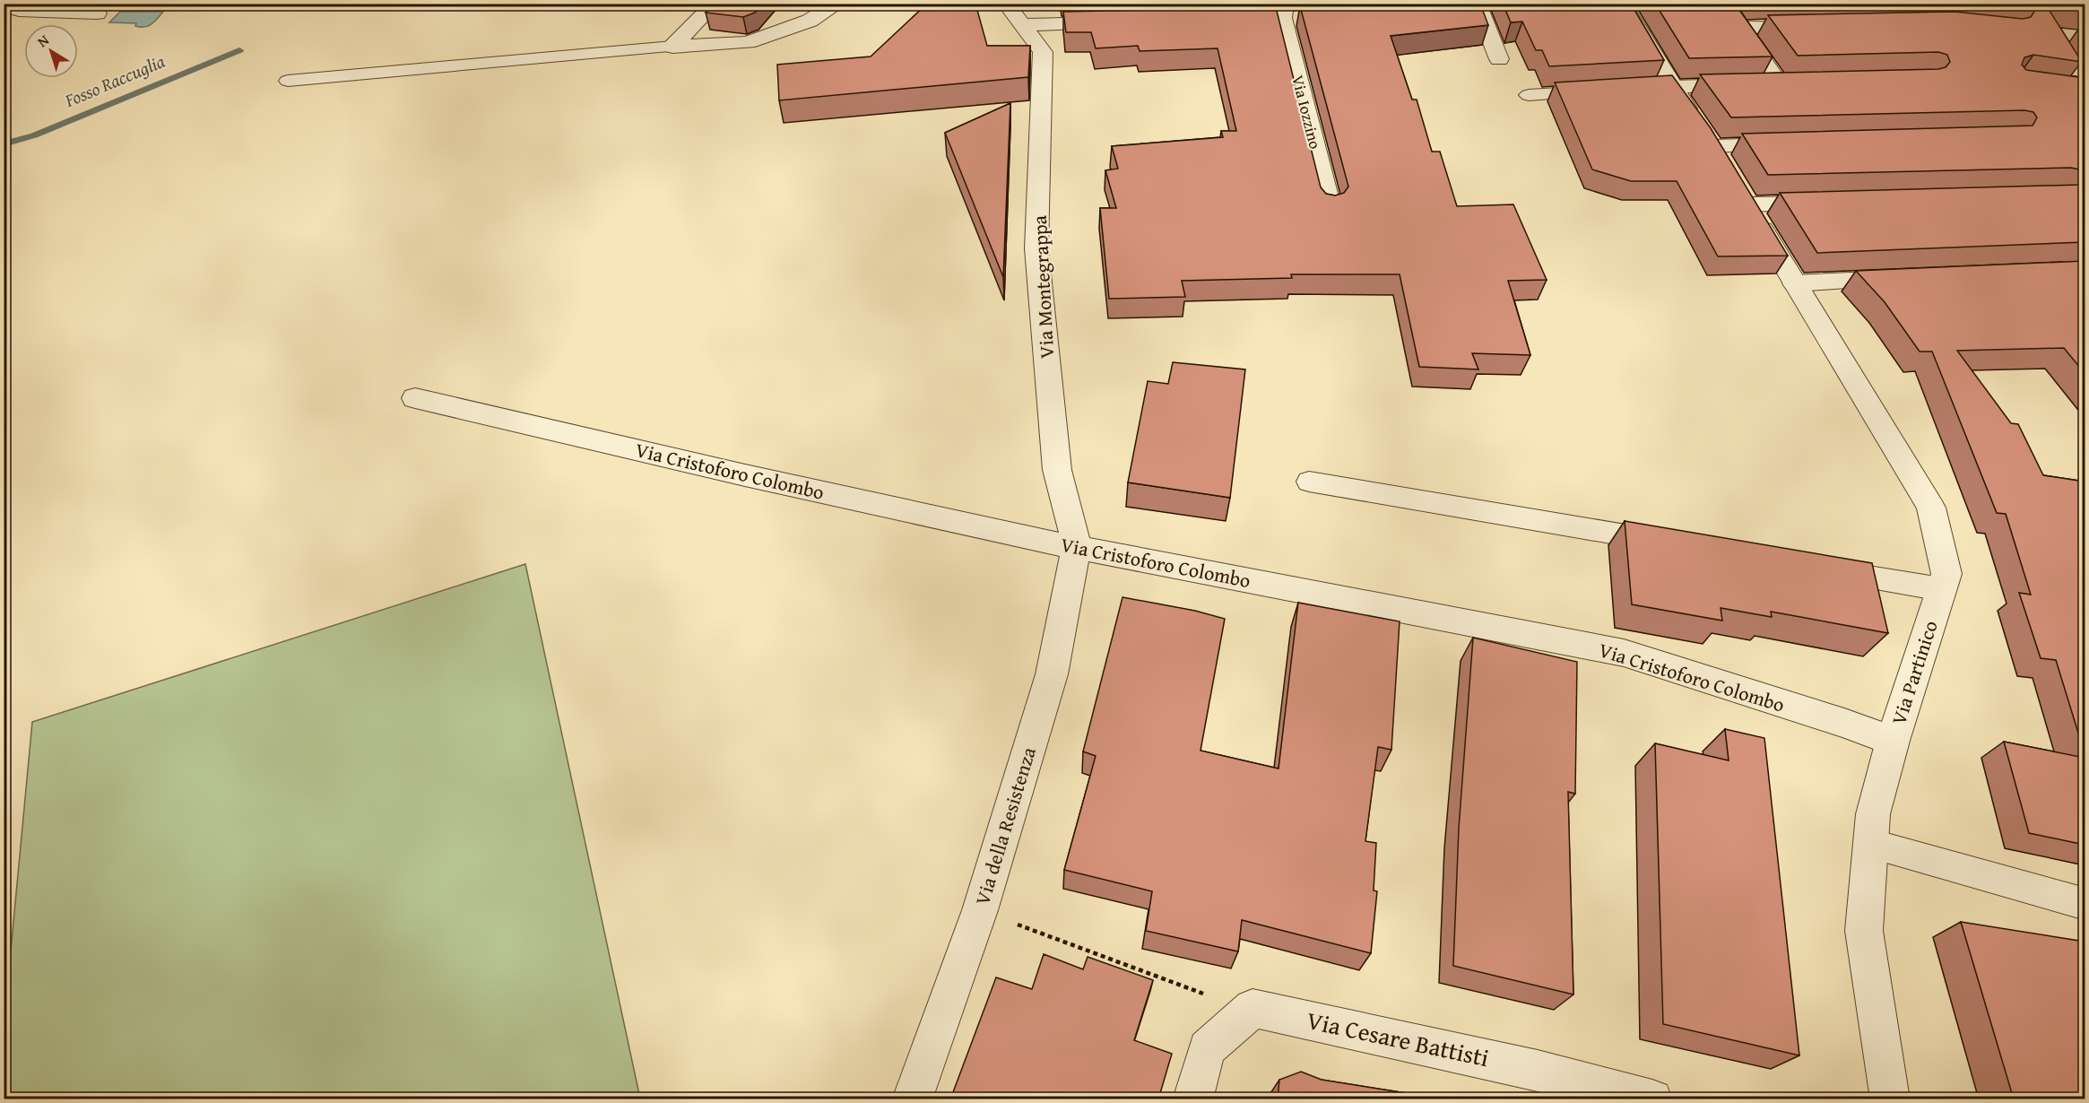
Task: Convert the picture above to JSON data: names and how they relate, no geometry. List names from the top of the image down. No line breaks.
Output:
{"streets":{"street":["Via Iozzino","Via Montegrappa","Via Cristoforo Colombo","Via Partinico","Via della Resistenza","Via Cesare Battisti"]},"crossings":[["Via Montegrappa","Via Cristoforo Colombo"],["Via Montegrappa","Via della Resistenza"],["Via Cristoforo Colombo","Via Partinico"],["Via Cristoforo Colombo","Via della Resistenza"]],"water":["Fosso Raccuglia"],"north":"top left"}
